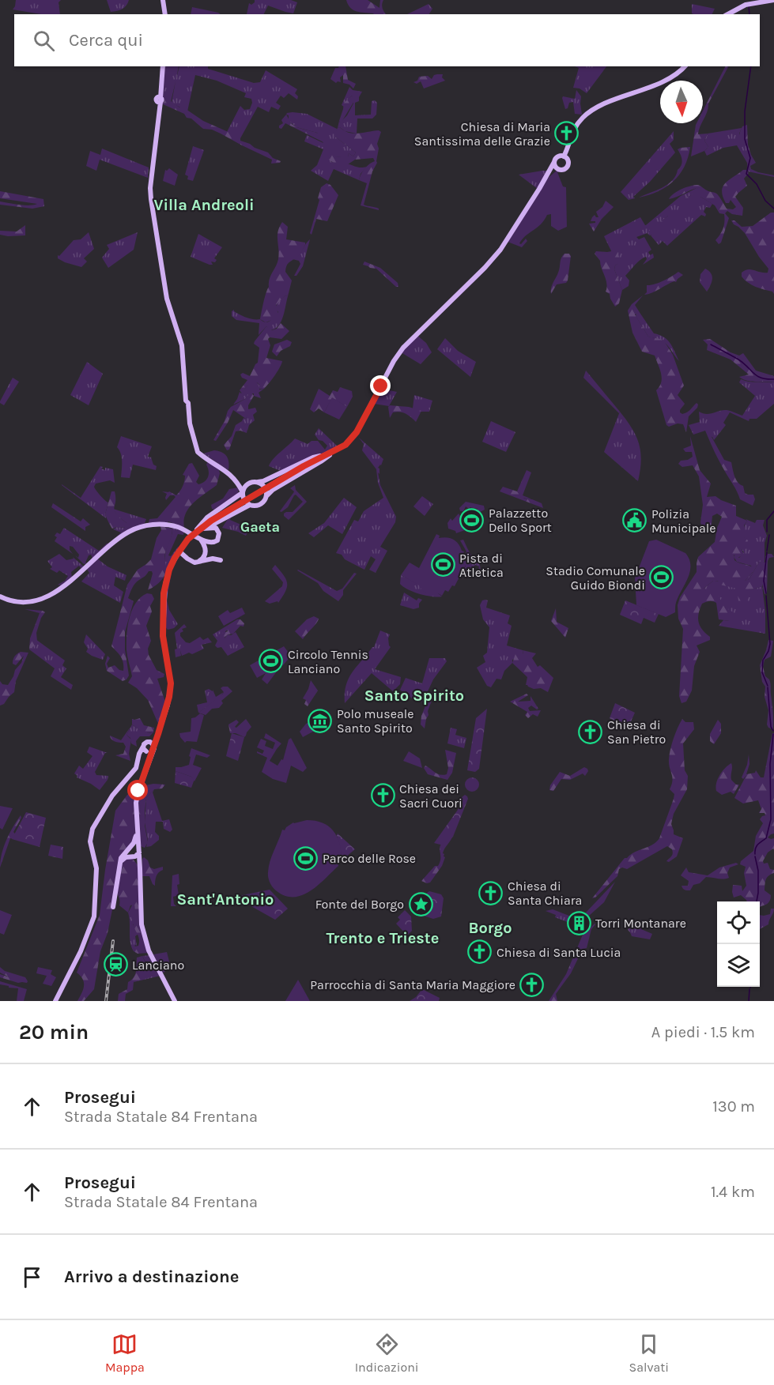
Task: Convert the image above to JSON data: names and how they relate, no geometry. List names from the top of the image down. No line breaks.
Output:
{"districts":["Villa Andreoli","Gaeta","Santo Spirito","Sant'Antonio","Borgo","Trento e Trieste"],"places":{"church":["Chiesa di Maria Santissima delle Grazie","Chiesa di San Pietro","Chiesa dei Sacri Cuori","Chiesa di Santa Chiara","Chiesa di Santa Lucia","Parrocchia di Santa Maria Maggiore"],"sports":["Palazzetto Dello Sport","Pista di Atletica","Stadio Comunale Guido Biondi","Circolo Tennis Lanciano","Parco delle Rose"],"public building":["Polizia Municipale"],"museum":["Polo museale Santo Spirito"],"place":["Fonte del Borgo"],"building":["Torri Montanare"],"station":["Lanciano"]},"north":"bottom","page":{"search":"Cerca qui","heading":["20 min","A piedi · 1.5 km"],"list":[["Prosegui","Strada Statale 84 Frentana","130 m"],["Prosegui","Strada Statale 84 Frentana","1.4 km"],"Arrivo a destinazione"],"nav":["Mappa","Indicazioni","Salvati"]}}
